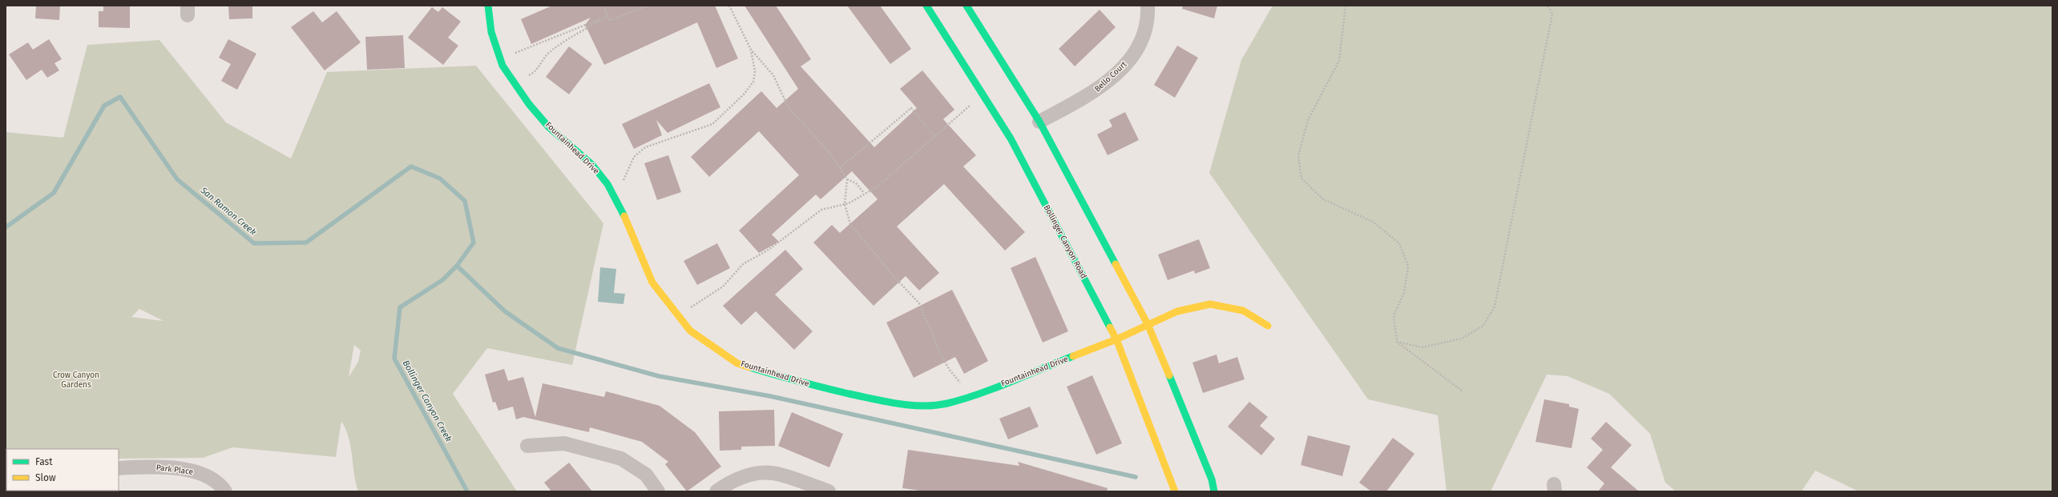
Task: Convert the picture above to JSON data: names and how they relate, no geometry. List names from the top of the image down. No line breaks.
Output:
{"streets":{"main road":["Fountainhead Drive","Bollinger Canyon Road"],"street":["Bello Court","Park Place"]},"crossings":[["Fountainhead Drive","Bollinger Canyon Road"]],"water":["San Ramon Creek","Bollinger Canyon Creek"],"parks":["Crow Canyon Gardens"],"legend":["Fast","Slow"]}
